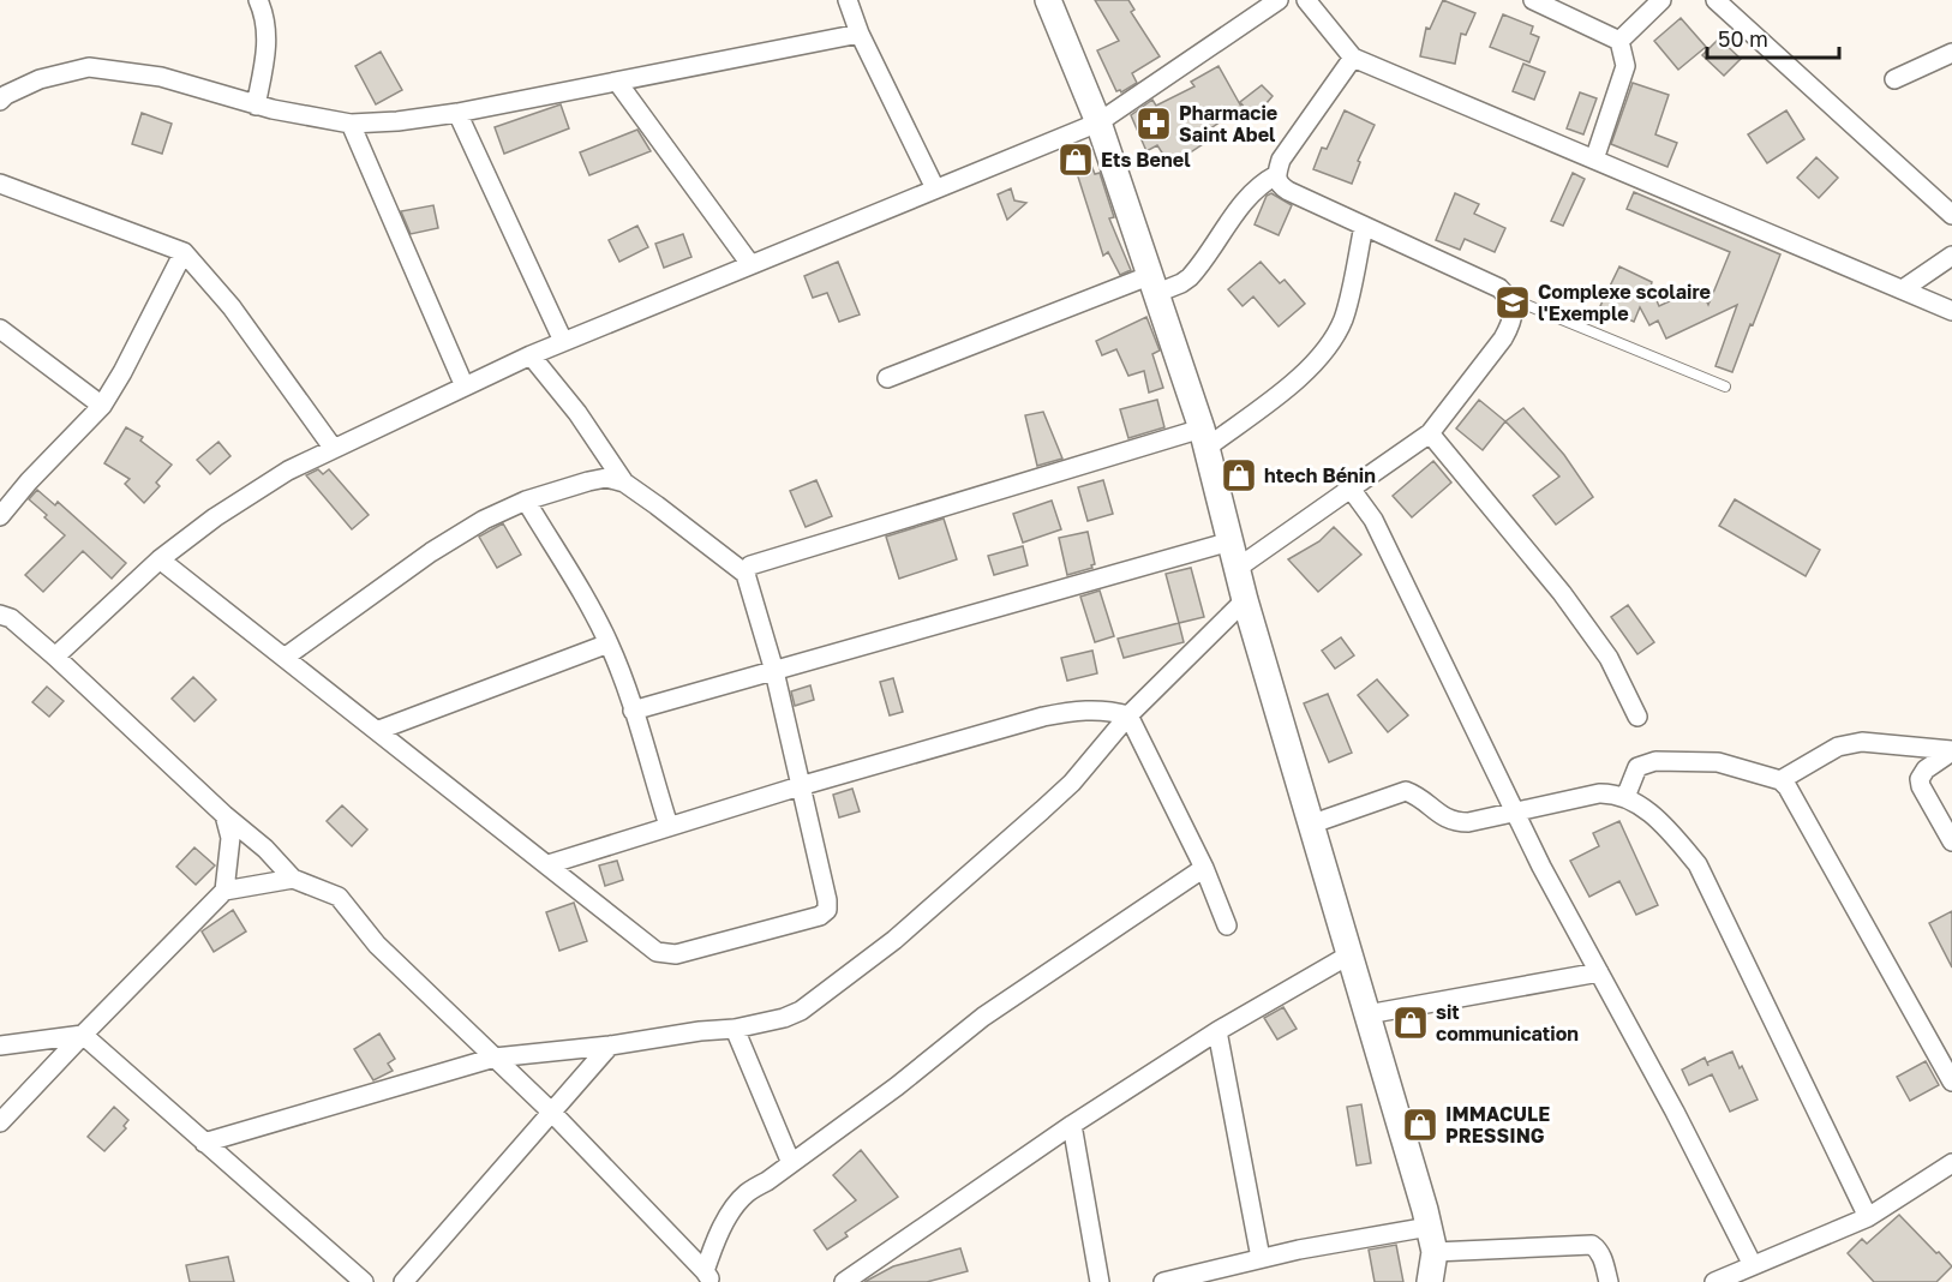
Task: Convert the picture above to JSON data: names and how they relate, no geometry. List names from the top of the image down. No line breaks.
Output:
{"places":{"pharmacy":["Pharmacie Saint Abel"],"shop":["Ets Benel","htech Bénin","sit communication","IMMACULE PRESSING"],"school or university":["Complexe scolaire l'Exemple"]},"scale_bar":"50 m"}
